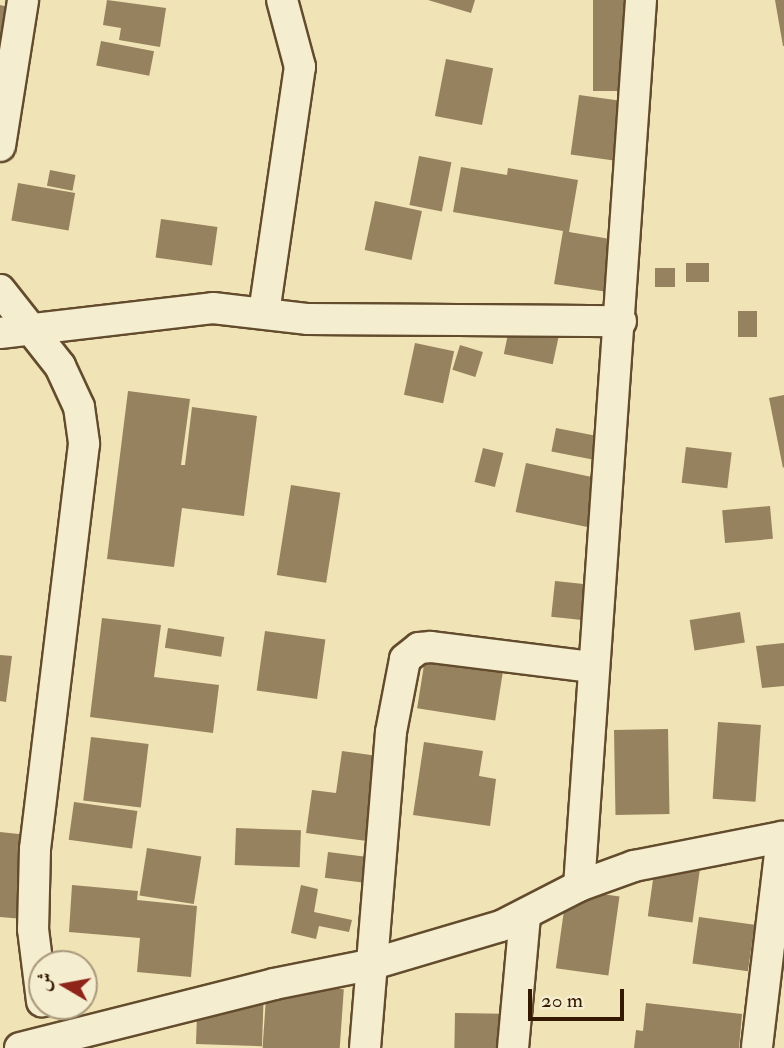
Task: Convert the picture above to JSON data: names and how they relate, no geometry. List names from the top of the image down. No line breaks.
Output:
{"scale_bar":"20 m","north":"left"}
